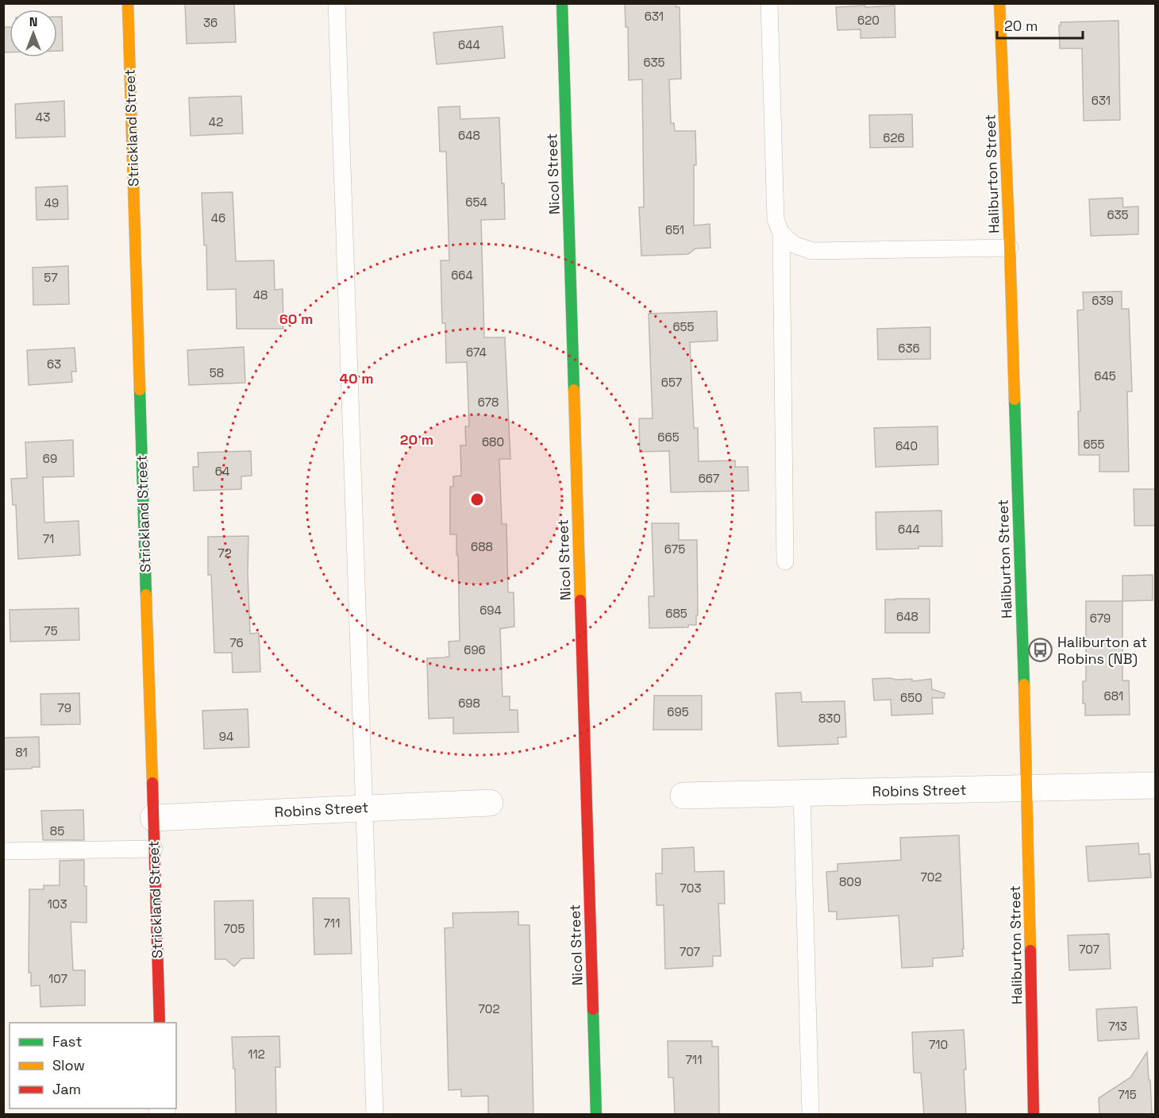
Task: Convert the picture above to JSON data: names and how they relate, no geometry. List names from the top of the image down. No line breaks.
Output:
{"streets":{"main road":["Strickland Street","Nicol Street","Haliburton Street"],"street":["Robins Street"]},"crossings":[["Strickland Street","Robins Street"],["Haliburton Street","Robins Street"]],"places":{"bus stop":["Haliburton at Robins (NB)"]},"house_numbers":["631","620","36","644","635","631","43","42","648","626","654","49","635","46","651","664","57","48","639","655","636","674","63","58","645","657","678","665","680","655","640","69","64","667","644","71","688","675","72","694","685","648","679","75","76","696","681","650","698","79","695","830","94","81","85","702","809","703","103","711","705","707","707","107","702","713","710","112","711","715"],"legend":["Fast","Slow","Jam"],"scale_bar":"20 m","north":"top","rings":["60 m","40 m","20 m"]}
